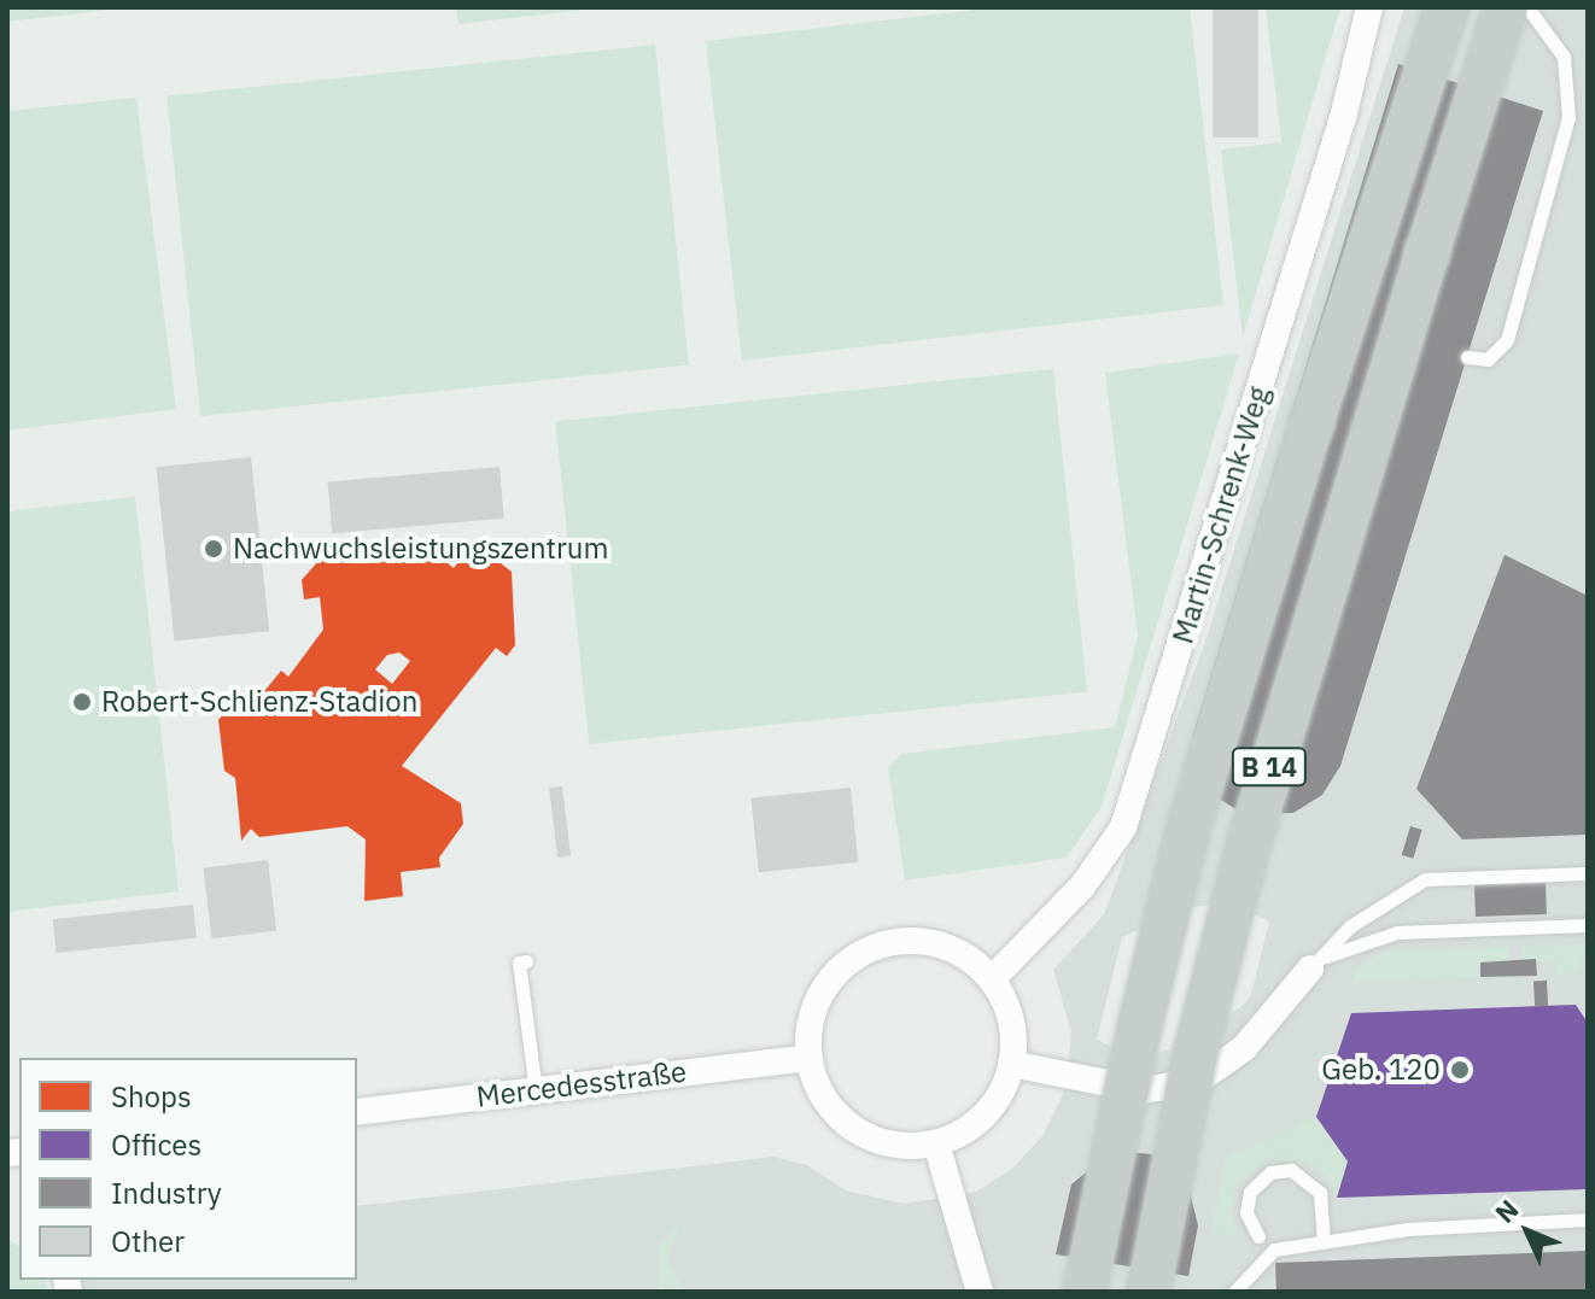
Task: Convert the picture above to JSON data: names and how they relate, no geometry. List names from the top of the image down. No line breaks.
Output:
{"streets":{"highway":["B 14"],"street":["Martin-Schrenk-Weg","Mercedesstraße"]},"crossings":[["Martin-Schrenk-Weg","Mercedesstraße"]],"places":["Nachwuchsleistungszentrum","Robert-Schlienz-Stadion","Geb. 120"],"legend":["Shops","Offices","Industry","Other"],"north":"top left"}
